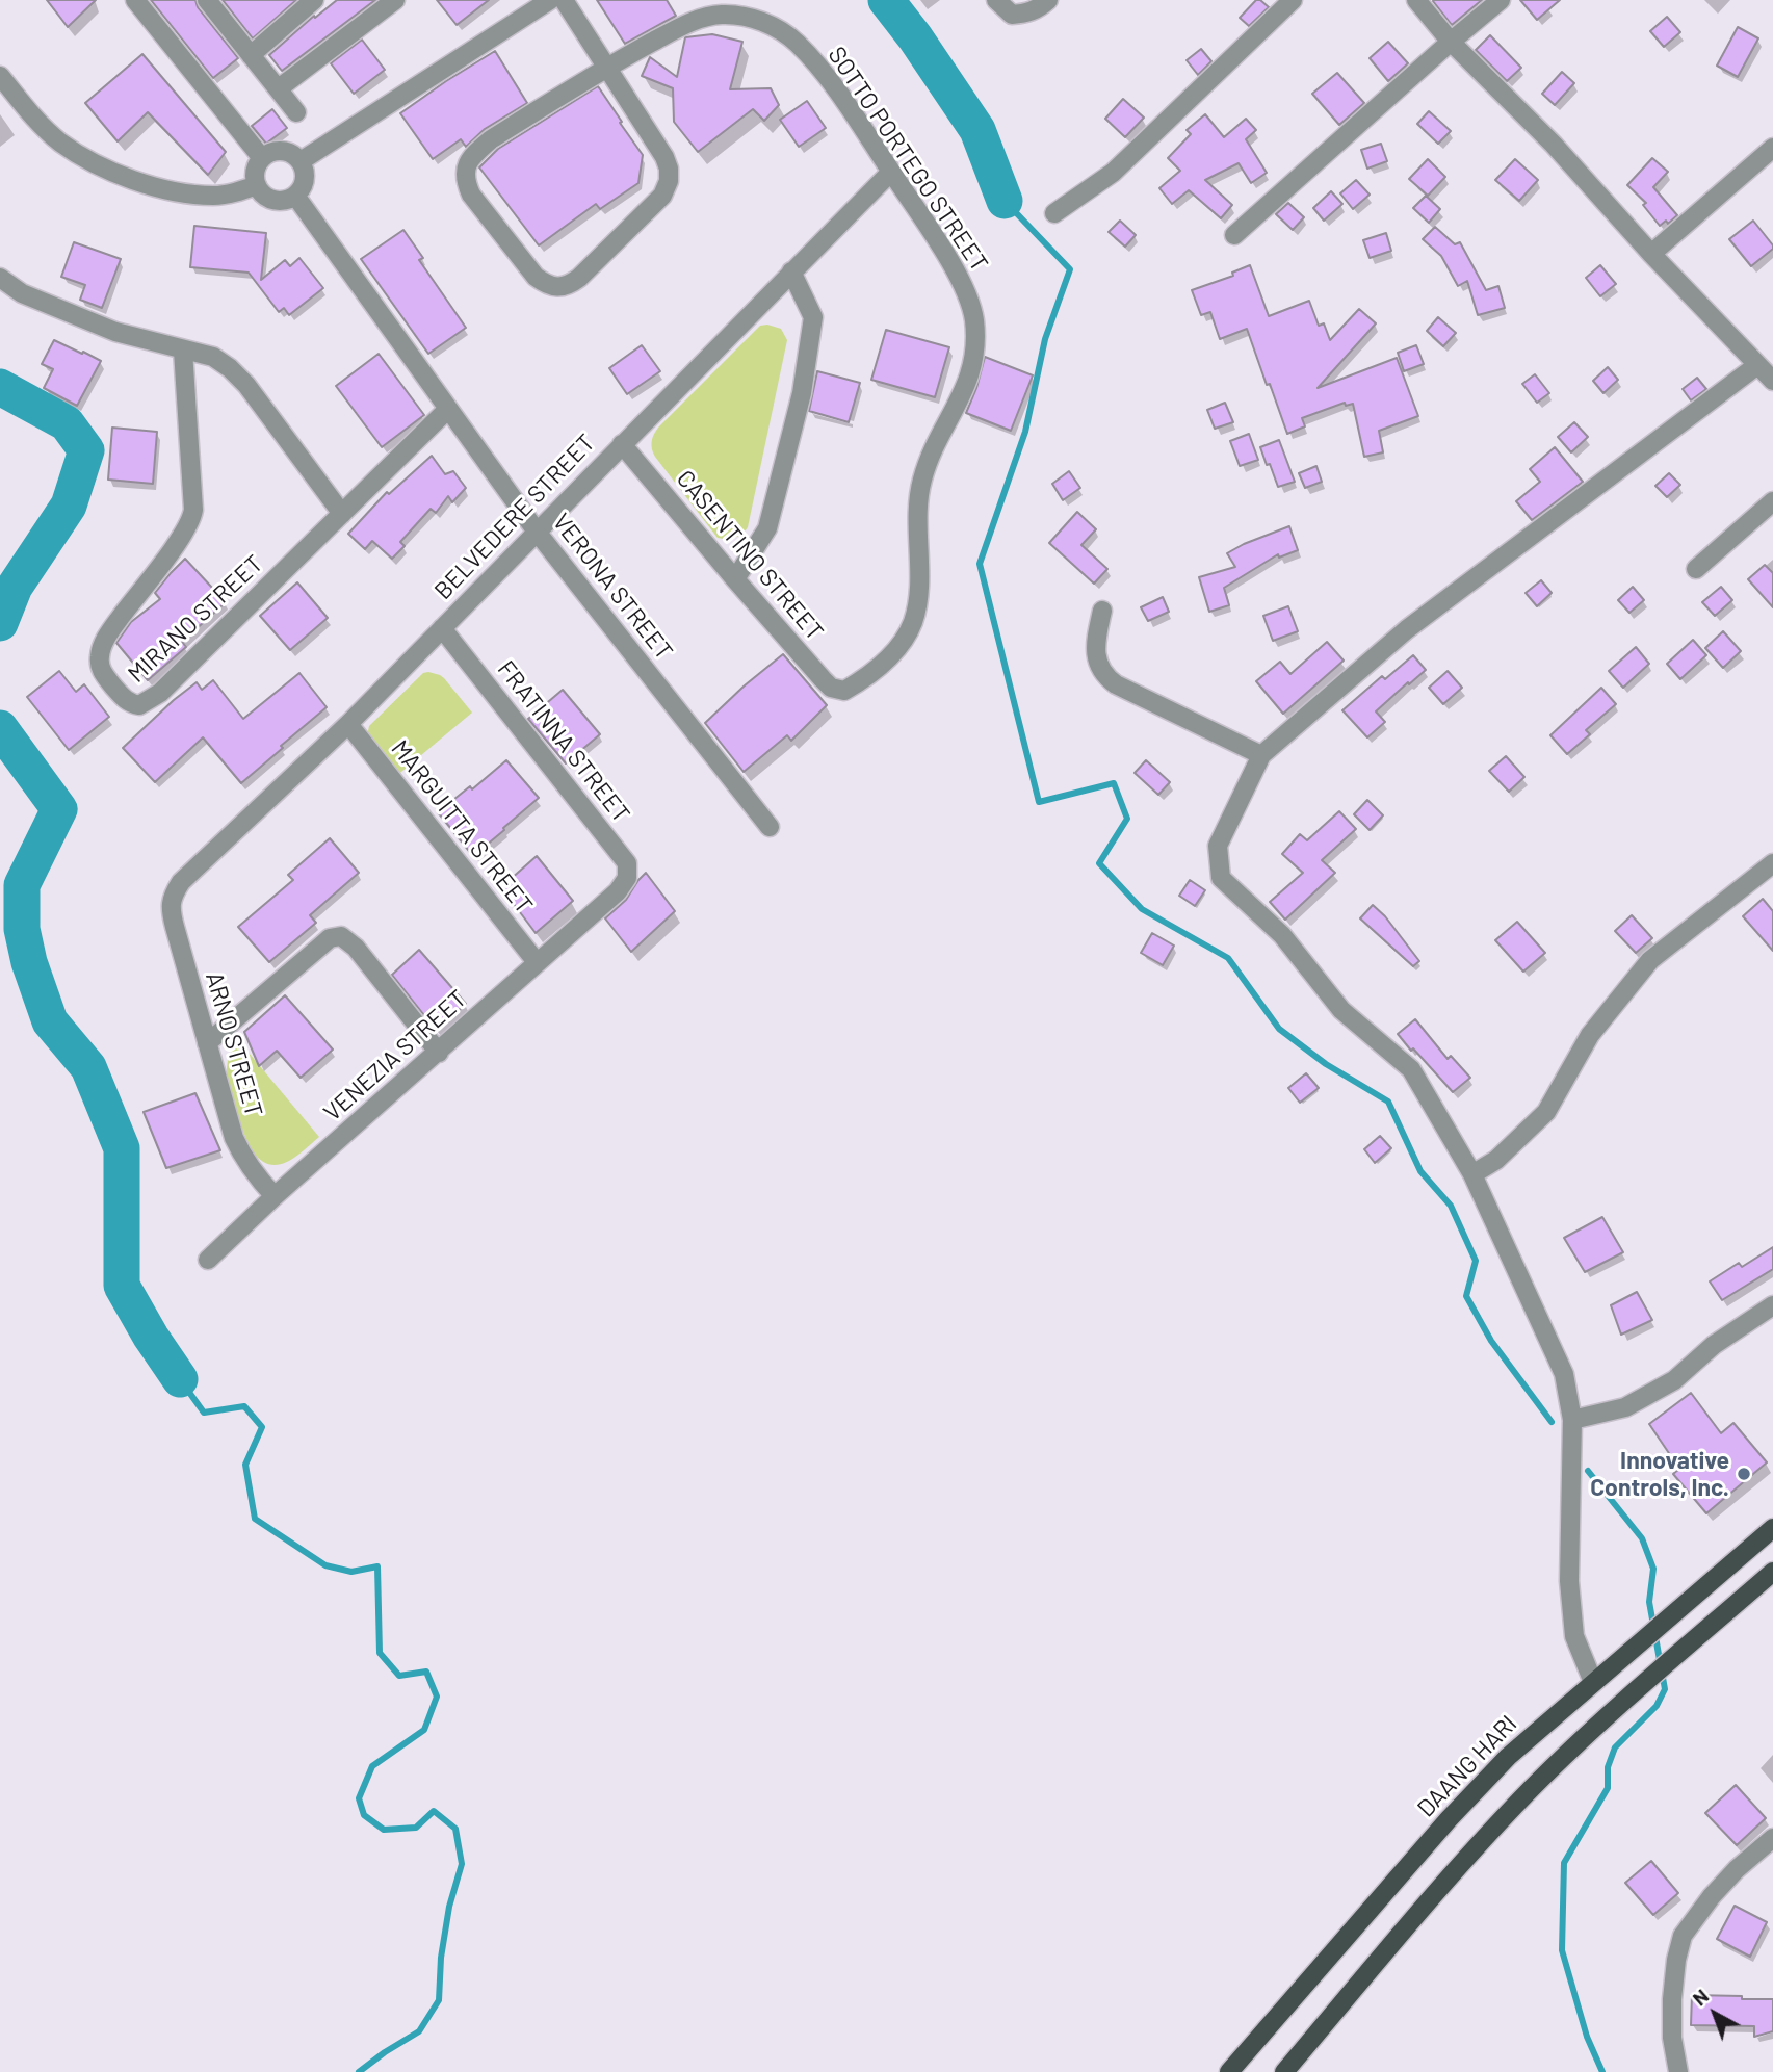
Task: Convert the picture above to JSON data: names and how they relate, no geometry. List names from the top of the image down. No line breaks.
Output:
{"streets":{"main road":["DAANG HARI"],"street":["SOTTO PORTEGO STREET","BELVEDERE STREET","CASENTINO STREET","VERONA STREET","MIRANO STREET","FRATINNA STREET","MARGUITTA STREET","ARNO STREET","VENEZIA STREET"]},"crossings":[["SOTTO PORTEGO STREET","BELVEDERE STREET"],["SOTTO PORTEGO STREET","CASENTINO STREET"],["BELVEDERE STREET","CASENTINO STREET"],["BELVEDERE STREET","VERONA STREET"],["BELVEDERE STREET","FRATINNA STREET"],["BELVEDERE STREET","MARGUITTA STREET"],["BELVEDERE STREET","ARNO STREET"],["VERONA STREET","MIRANO STREET"],["FRATINNA STREET","VENEZIA STREET"],["MARGUITTA STREET","VENEZIA STREET"],["ARNO STREET","VENEZIA STREET"]],"places":["Innovative Controls, Inc."],"north":"top left"}
